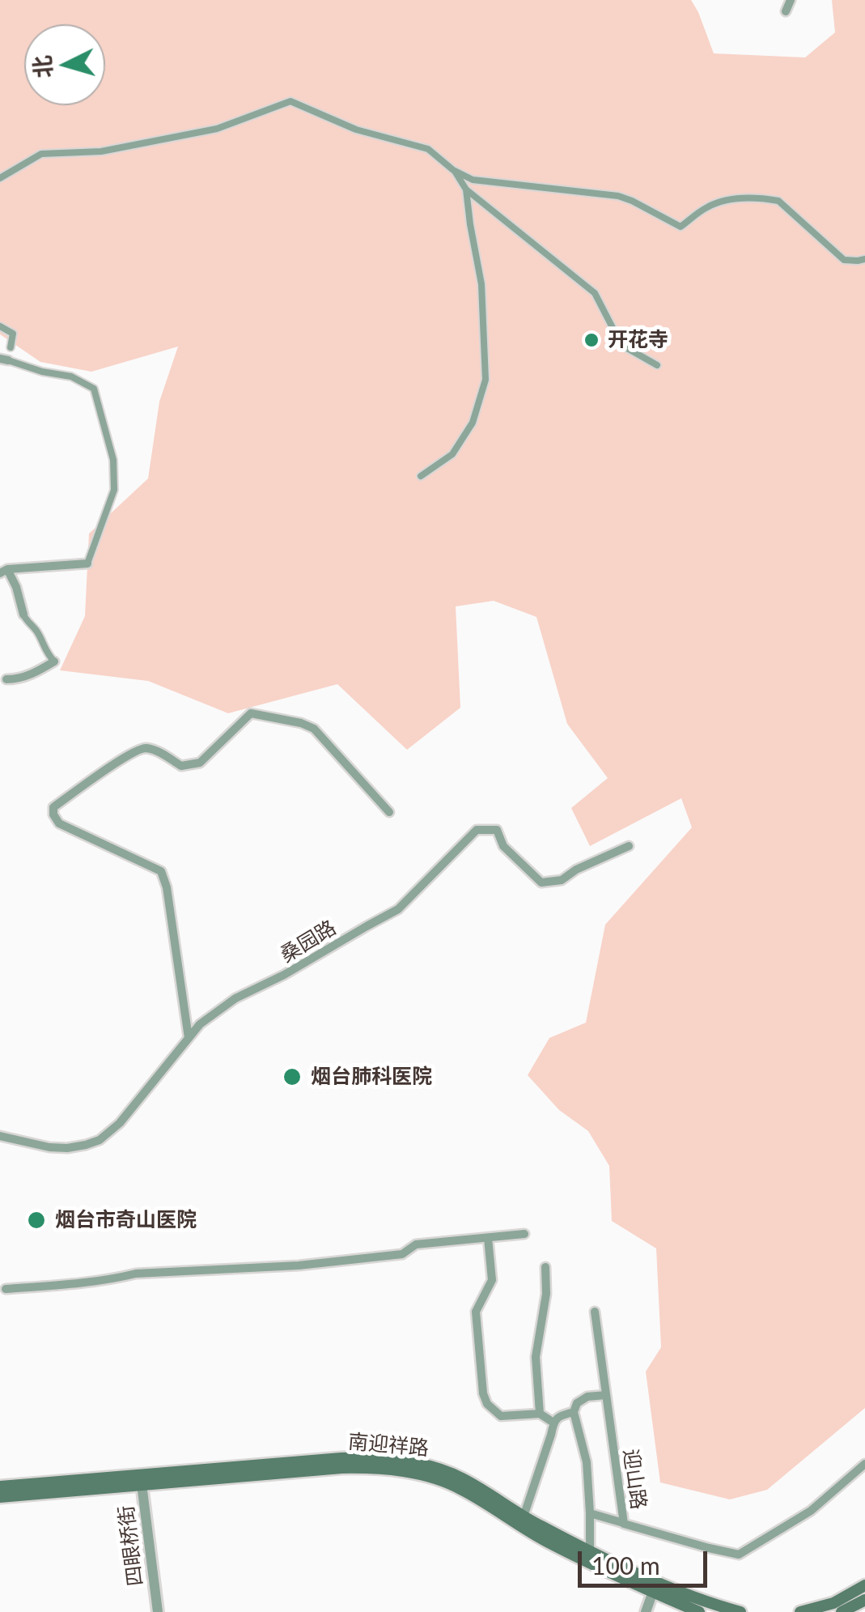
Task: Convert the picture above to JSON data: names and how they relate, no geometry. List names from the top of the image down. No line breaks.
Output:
{"streets":{"main road":["南迎祥路"],"street":["桑园路","迎山路","四眼桥街"]},"crossings":[["南迎祥路","四眼桥街"]],"places":["开花寺","烟台肺科医院","烟台市奇山医院"],"scale_bar":"100 m","north":"left"}
